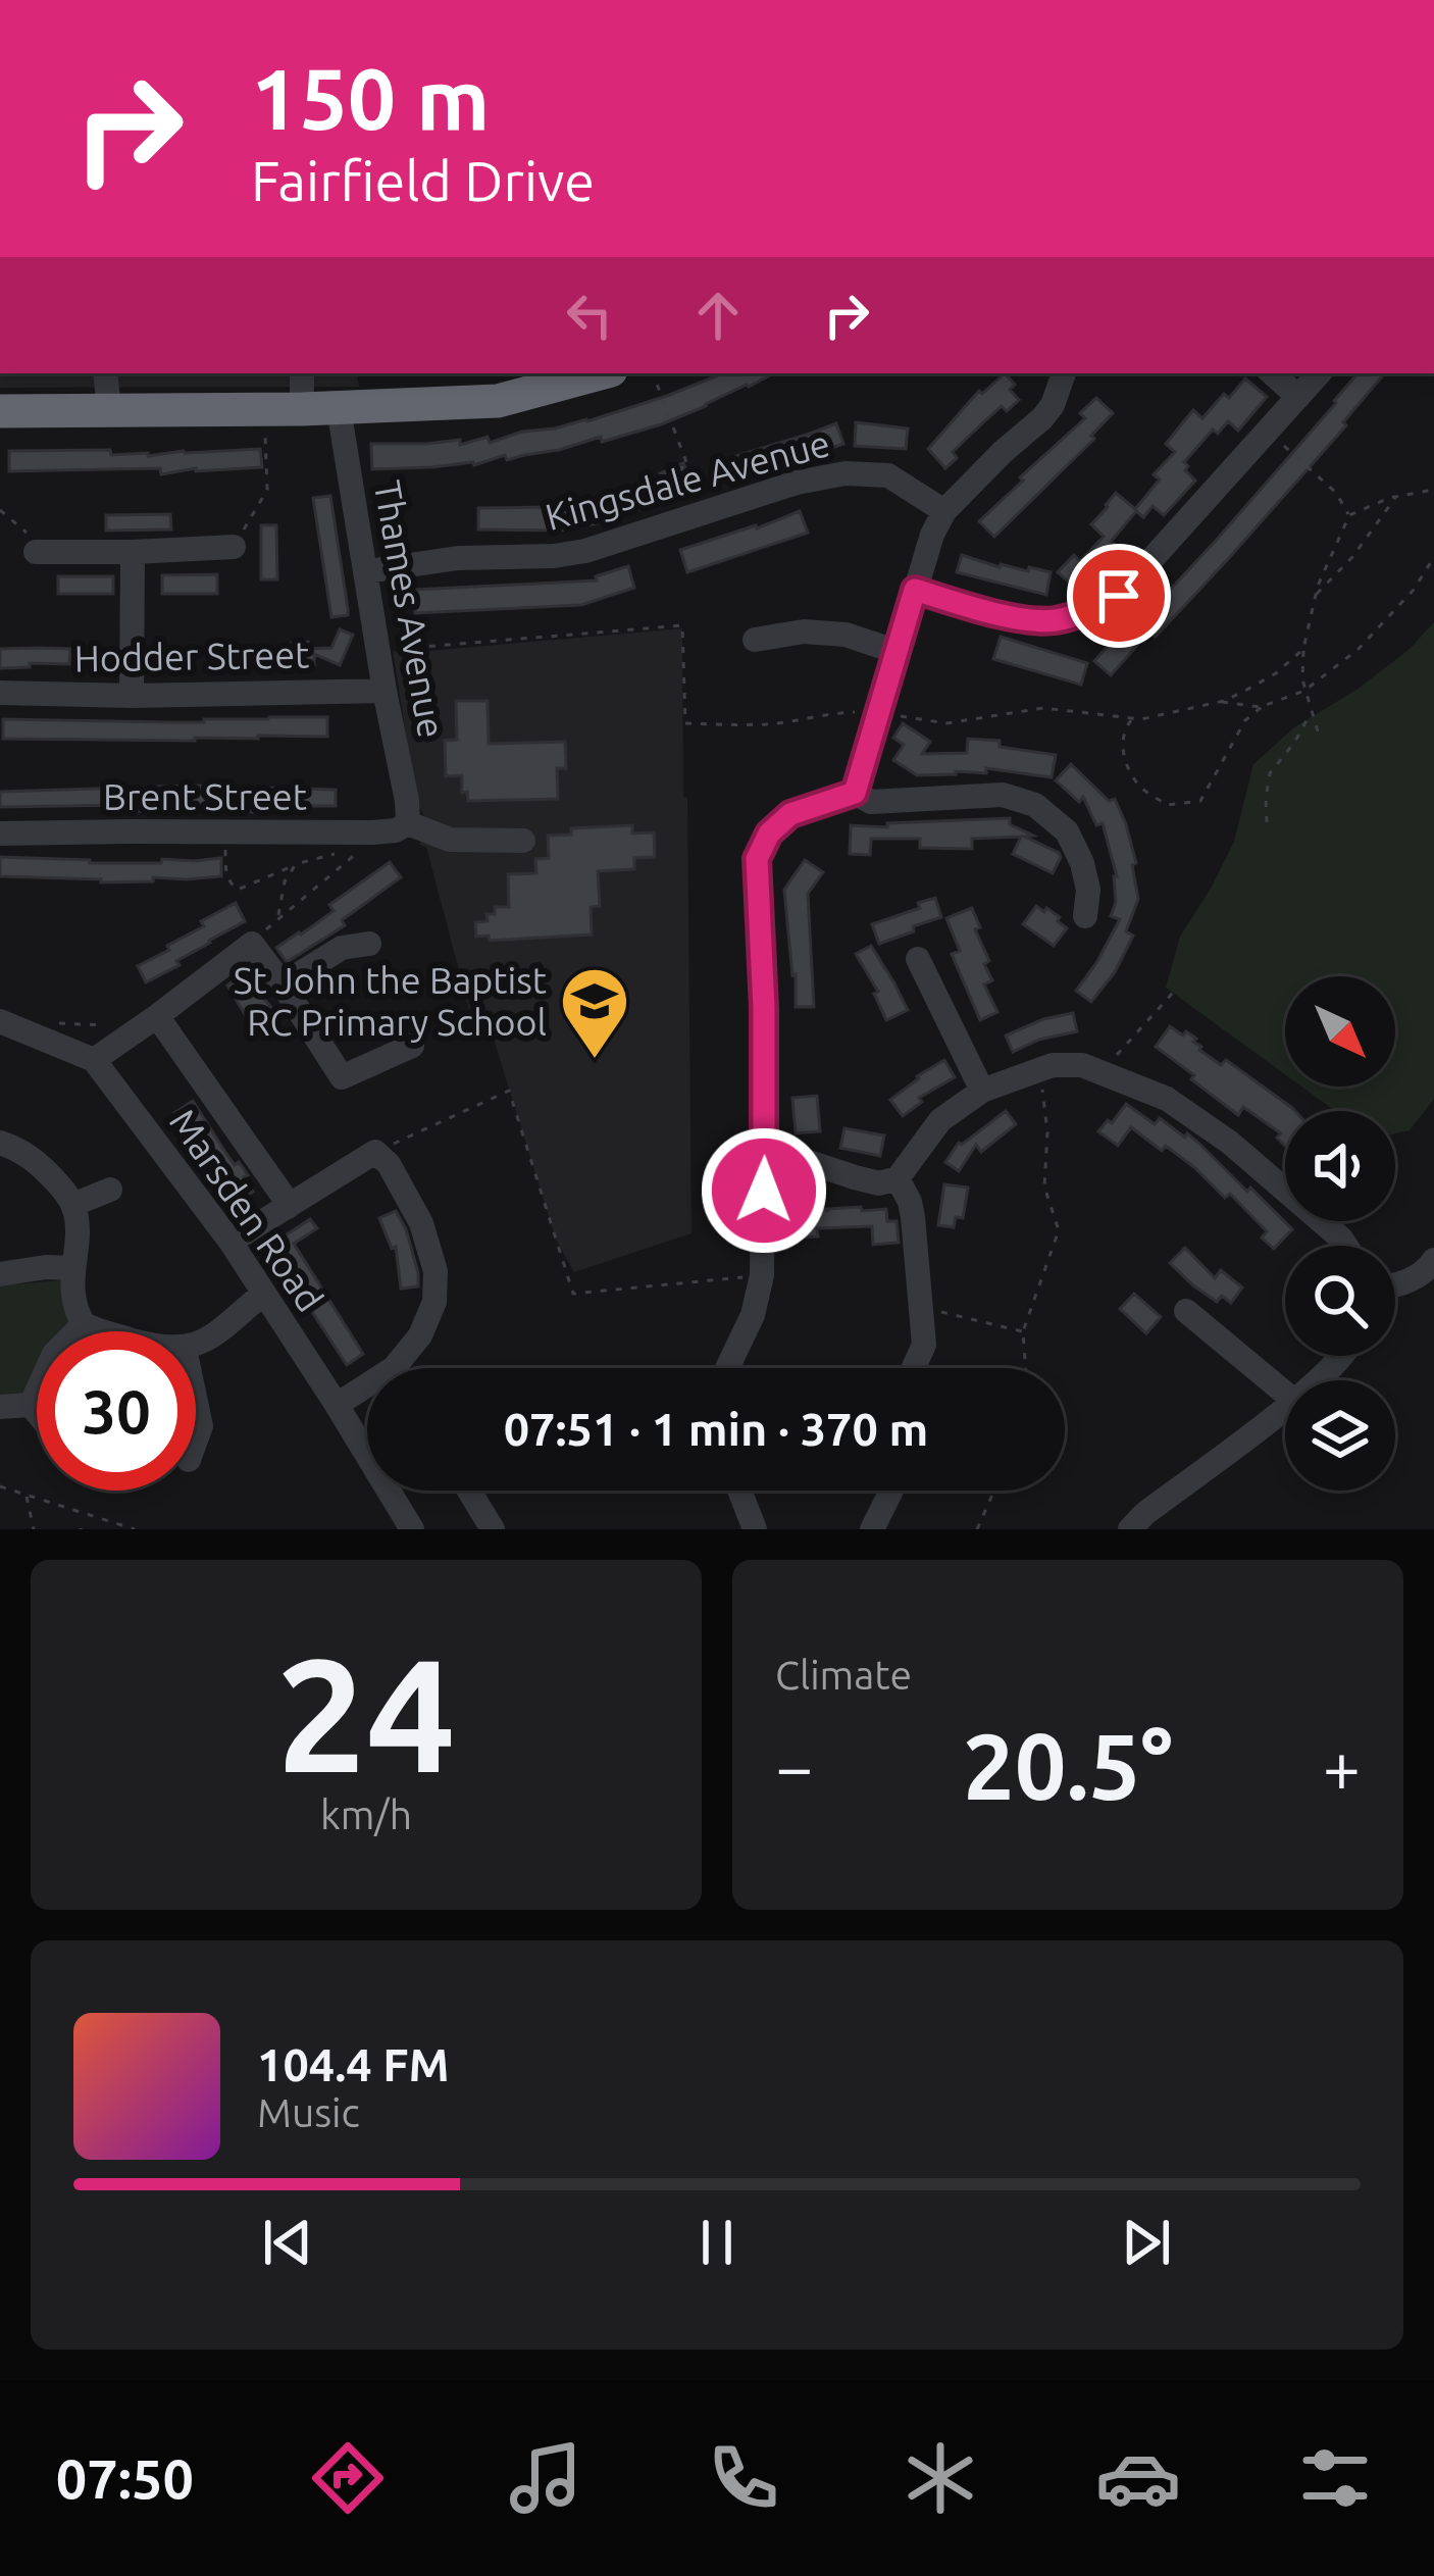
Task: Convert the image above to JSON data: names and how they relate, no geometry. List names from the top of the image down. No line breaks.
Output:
{"streets":{"street":["Kingsdale Avenue","Thames Avenue","Hodder Street","Brent Street","Marsden Road"]},"crossings":[["Kingsdale Avenue","Thames Avenue"],["Thames Avenue","Hodder Street"],["Thames Avenue","Brent Street"]],"places":{"school or university":["St John the Baptist RC Primary School"]},"north":"bottom right","page":{"turn":["150 m","Fairfield Drive"],"limit":"30","trip":"07:51 · 1 min · 370 m","tile":[["24","km/h"],"Climate"],"heat":["−","20.5°","+"],"song":["104.4 FM","Music"],"tabs":"07:50"}}
